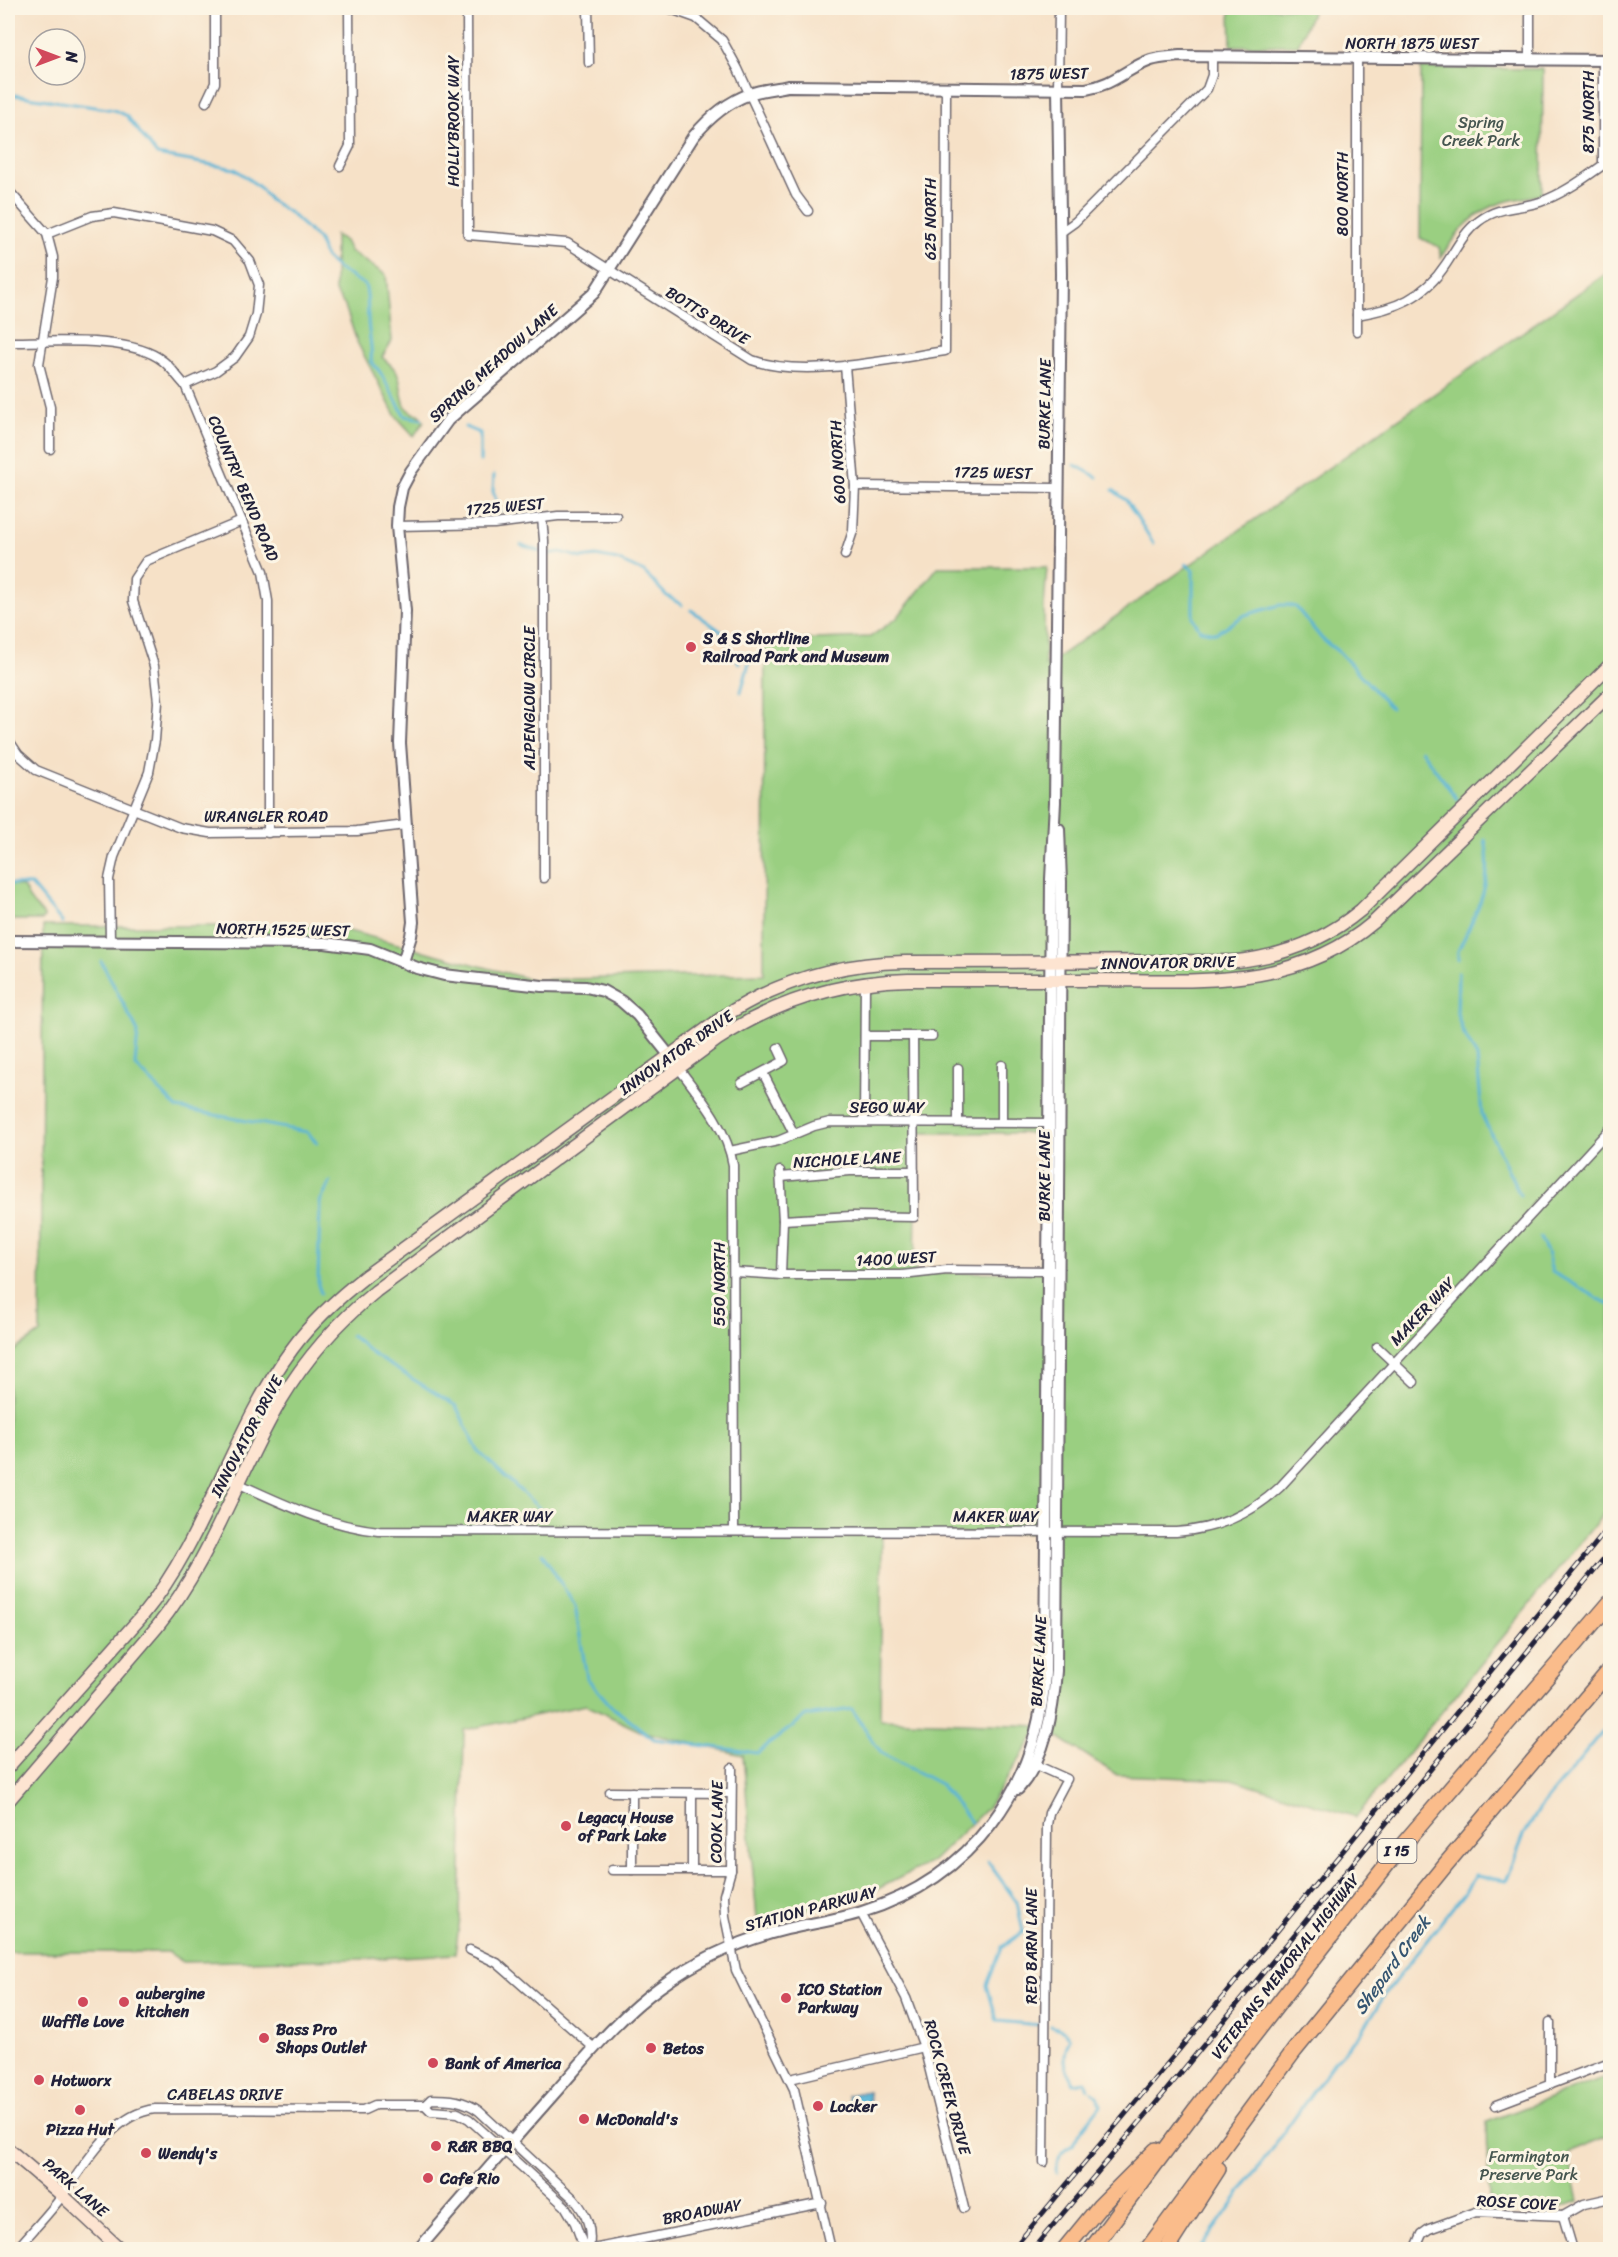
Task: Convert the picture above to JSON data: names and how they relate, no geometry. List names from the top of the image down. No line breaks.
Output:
{"streets":{"highway":["I 15","VETERANS MEMORIAL HIGHWAY"],"main road":["INNOVATOR DRIVE","PARK LANE"],"street":["NORTH 1875 WEST","1875 WEST","875 NORTH","HOLLYBROOK WAY","800 NORTH","625 NORTH","BOTTS DRIVE","SPRING MEADOW LANE","BURKE LANE","600 NORTH","1725 WEST","COUNTRY BEND ROAD","ALPENGLOW CIRCLE","WRANGLER ROAD","NORTH 1525 WEST","SEGO WAY","NICHOLE LANE","1400 WEST","550 NORTH","MAKER WAY","COOK LANE","STATION PARKWAY","RED BARN LANE","ROCK CREEK DRIVE","CABELAS DRIVE","ROSE COVE","BROADWAY"]},"crossings":[["NORTH 1875 WEST","1875 WEST"],["NORTH 1875 WEST","875 NORTH"],["NORTH 1875 WEST","800 NORTH"],["1875 WEST","625 NORTH"],["1875 WEST","SPRING MEADOW LANE"],["1875 WEST","BURKE LANE"],["875 NORTH","800 NORTH"],["HOLLYBROOK WAY","BOTTS DRIVE"],["625 NORTH","BOTTS DRIVE"],["BOTTS DRIVE","SPRING MEADOW LANE"],["BOTTS DRIVE","600 NORTH"],["SPRING MEADOW LANE","1725 WEST"],["SPRING MEADOW LANE","WRANGLER ROAD"],["SPRING MEADOW LANE","NORTH 1525 WEST"],["BURKE LANE","1725 WEST"],["BURKE LANE","INNOVATOR DRIVE"],["BURKE LANE","SEGO WAY"],["BURKE LANE","1400 WEST"],["BURKE LANE","MAKER WAY"],["BURKE LANE","STATION PARKWAY"],["BURKE LANE","RED BARN LANE"],["600 NORTH","1725 WEST"],["1725 WEST","ALPENGLOW CIRCLE"],["COUNTRY BEND ROAD","WRANGLER ROAD"],["NORTH 1525 WEST","INNOVATOR DRIVE"],["NORTH 1525 WEST","550 NORTH"],["INNOVATOR DRIVE","550 NORTH"],["INNOVATOR DRIVE","MAKER WAY"],["SEGO WAY","550 NORTH"],["1400 WEST","550 NORTH"],["550 NORTH","MAKER WAY"],["COOK LANE","STATION PARKWAY"],["COOK LANE","BROADWAY"],["STATION PARKWAY","ROCK CREEK DRIVE"],["STATION PARKWAY","CABELAS DRIVE"],["CABELAS DRIVE","PARK LANE"],["CABELAS DRIVE","BROADWAY"]],"water":["Shepard Creek"],"parks":["Spring Creek Park","Farmington Preserve Park"],"places":["S & S Shortline Railroad Park and Museum","Legacy House of Park Lake","ICO Station Parkway","Waffle Love","aubergine kitchen","Bass Pro Shops Outlet","Betos","Bank of America","Hotworx","Locker","Pizza Hut","McDonald's","R&R BBQ","Wendy's","Cafe Rio"],"north":"right"}
